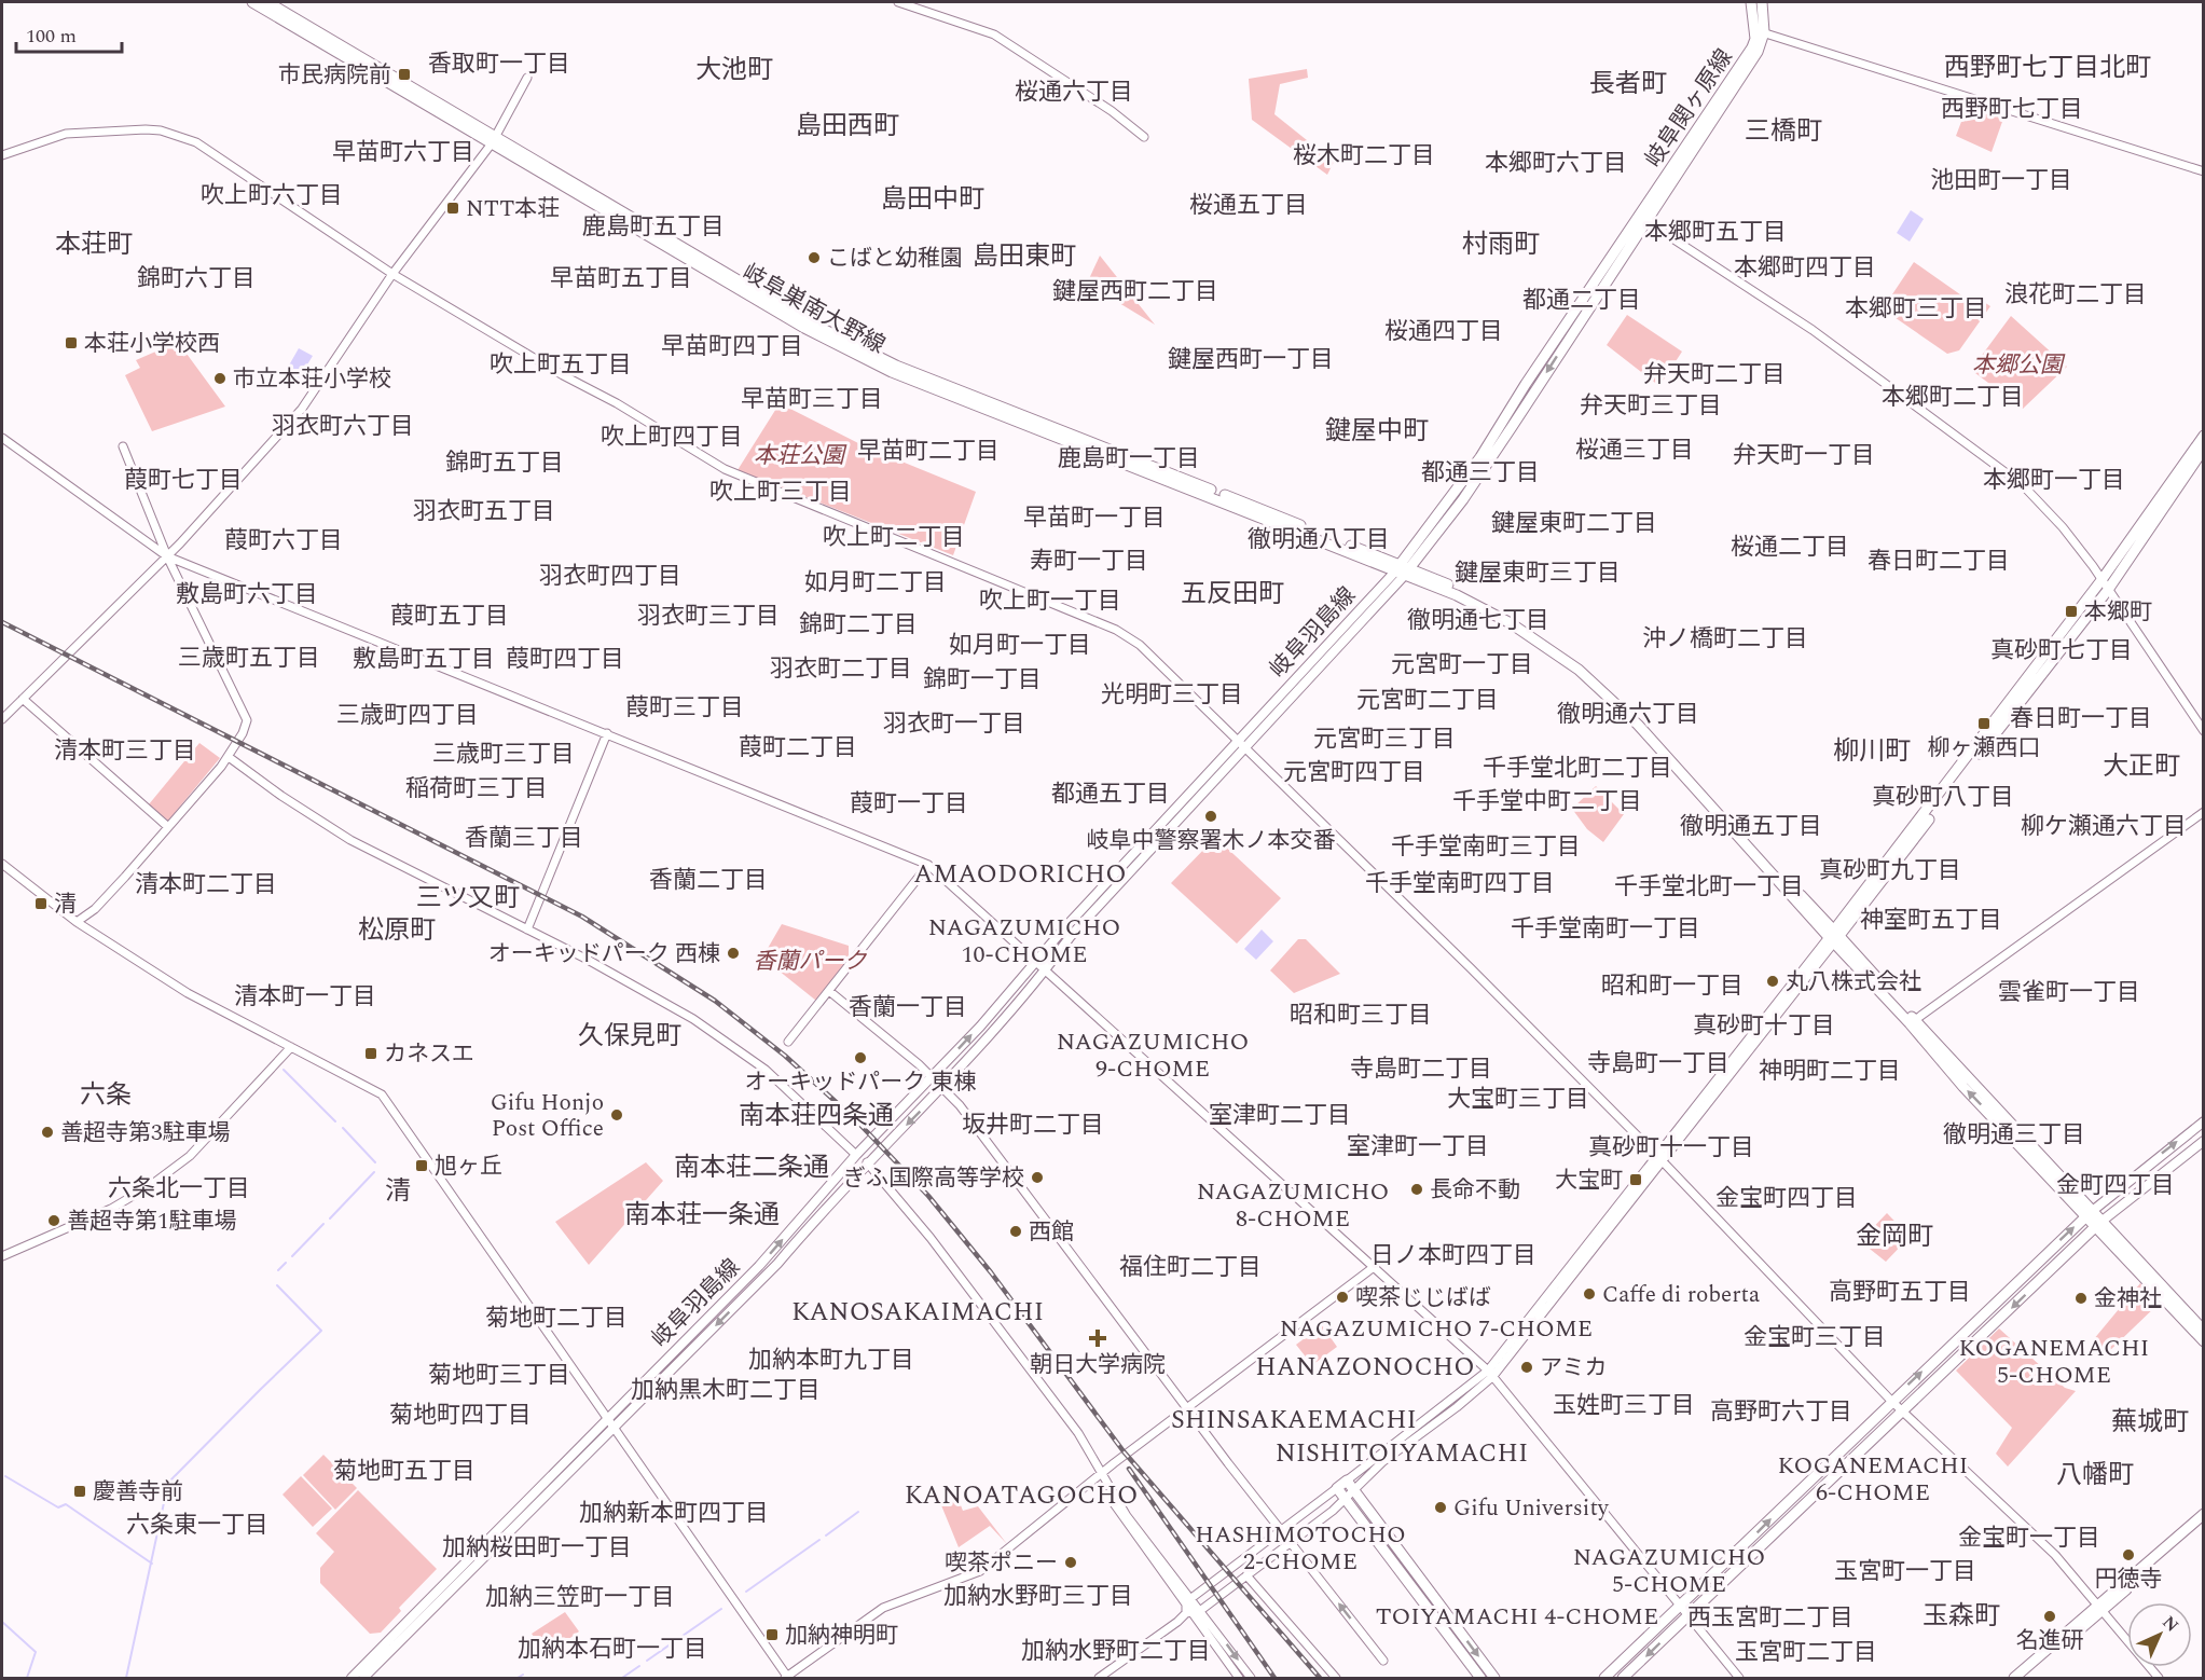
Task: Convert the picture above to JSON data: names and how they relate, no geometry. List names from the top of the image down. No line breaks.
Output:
{"streets":{"main road":["岐阜関ヶ原線","岐阜巣南大野線","岐阜羽島線"]},"crossings":[["岐阜関ヶ原線","岐阜巣南大野線"],["岐阜関ヶ原線","岐阜羽島線"],["岐阜巣南大野線","岐阜羽島線"]],"districts":["香取町一丁目","西野町七丁目北町","大池町","長者町","桜通六丁目","西野町七丁目","島田西町","三橋町","早苗町六丁目","桜木町二丁目","本郷町六丁目","池田町一丁目","吹上町六丁目","島田中町","桜通五丁目","鹿島町五丁目","本郷町五丁目","本荘町","村雨町","島田東町","本郷町四丁目","錦町六丁目","早苗町五丁目","鍵屋西町二丁目","浪花町二丁目","都通二丁目","本郷町三丁目","桜通四丁目","早苗町四丁目","鍵屋西町一丁目","吹上町五丁目","弁天町二丁目","本郷町二丁目","早苗町三丁目","弁天町三丁目","羽衣町六丁目","鍵屋中町","吹上町四丁目","桜通三丁目","早苗町二丁目","弁天町一丁目","鹿島町一丁目","錦町五丁目","都通三丁目","葭町七丁目","本郷町一丁目","吹上町三丁目","羽衣町五丁目","早苗町一丁目","鍵屋東町二丁目","吹上町二丁目","徹明通八丁目","葭町六丁目","桜通二丁目","寿町一丁目","春日町二丁目","鍵屋東町三丁目","羽衣町四丁目","如月町二丁目","敷島町六丁目","五反田町","吹上町一丁目","葭町五丁目","羽衣町三丁目","徹明通七丁目","錦町二丁目","沖ノ橋町二丁目","如月町一丁目","真砂町七丁目","三歳町五丁目","敷島町五丁目","葭町四丁目","元宮町一丁目","羽衣町二丁目","錦町一丁目","光明町三丁目","元宮町二丁目","葭町三丁目","徹明通六丁目","三歳町四丁目","春日町一丁目","羽衣町一丁目","元宮町三丁目","葭町二丁目","清本町三丁目","柳川町","三歳町三丁目","大正町","千手堂北町二丁目","元宮町四丁目","稲荷町三丁目","都通五丁目","真砂町八丁目","千手堂中町二丁目","葭町一丁目","徹明通五丁目","柳ケ瀬通六丁目","香蘭三丁目","千手堂南町三丁目","真砂町九丁目","AMAODORICHO","香蘭二丁目","千手堂南町四丁目","清本町二丁目","千手堂北町一丁目","三ツ又町","神室町五丁目","NAGAZUMICHO 10-CHOME","千手堂南町一丁目","松原町","昭和町一丁目","雲雀町一丁目","清本町一丁目","香蘭一丁目","昭和町三丁目","真砂町十丁目","久保見町","NAGAZUMICHO 9-CHOME","寺島町一丁目","寺島町二丁目","神明町二丁目","六条","大宝町三丁目","室津町二丁目","南本荘四条通","坂井町二丁目","徹明通三丁目","室津町一丁目","真砂町十一丁目","南本荘二条通","金町四丁目","六条北一丁目","清","NAGAZUMICHO 8-CHOME","金宝町四丁目","南本荘一条通","金岡町","日ノ本町四丁目","福住町二丁目","高野町五丁目","KANOSAKAIMACHI","菊地町二丁目","NAGAZUMICHO 7-CHOME","金宝町三丁目","KOGANEMACHI 5-CHOME","加納本町九丁目","HANAZONOCHO","菊地町三丁目","加納黒木町二丁目","玉姓町三丁目","高野町六丁目","菊地町四丁目","SHINSAKAEMACHI","蕪城町","NISHITOIYAMACHI","KOGANEMACHI 6-CHOME","菊地町五丁目","八幡町","KANOATAGOCHO","加納新本町四丁目","六条東一丁目","HASHIMOTOCHO 2-CHOME","金宝町一丁目","加納桜田町一丁目","NAGAZUMICHO 5-CHOME","玉宮町一丁目","加納水野町三丁目","加納三笠町一丁目","TOIYAMACHI 4-CHOME","玉森町","西玉宮町二丁目","加納本石町一丁目","加納水野町二丁目","玉宮町二丁目"],"parks":["本郷公園","本荘公園","香蘭パーク"],"places":{"transit":["市民病院前","NTT本荘","本荘小学校西","本郷町","柳ヶ瀬西口","清","カネスエ","旭ヶ丘","大宝町","慶善寺前","加納神明町"],"other":["こばと幼稚園","市立本荘小学校","岐阜中警察署木ノ本交番","オーキッドパーク 西棟","丸八株式会社","オーキッドパーク 東棟","Gifu Honjo Post Office","善超寺第3駐車場","ぎふ国際高等学校","長命不動","善超寺第1駐車場","西館","Caffe di roberta","喫茶じじばば","金神社","アミカ","Gifu University","円徳寺","喫茶ポニー","名進研"],"health":["朝日大学病院"]},"scale_bar":"100 m","north":"top right"}
